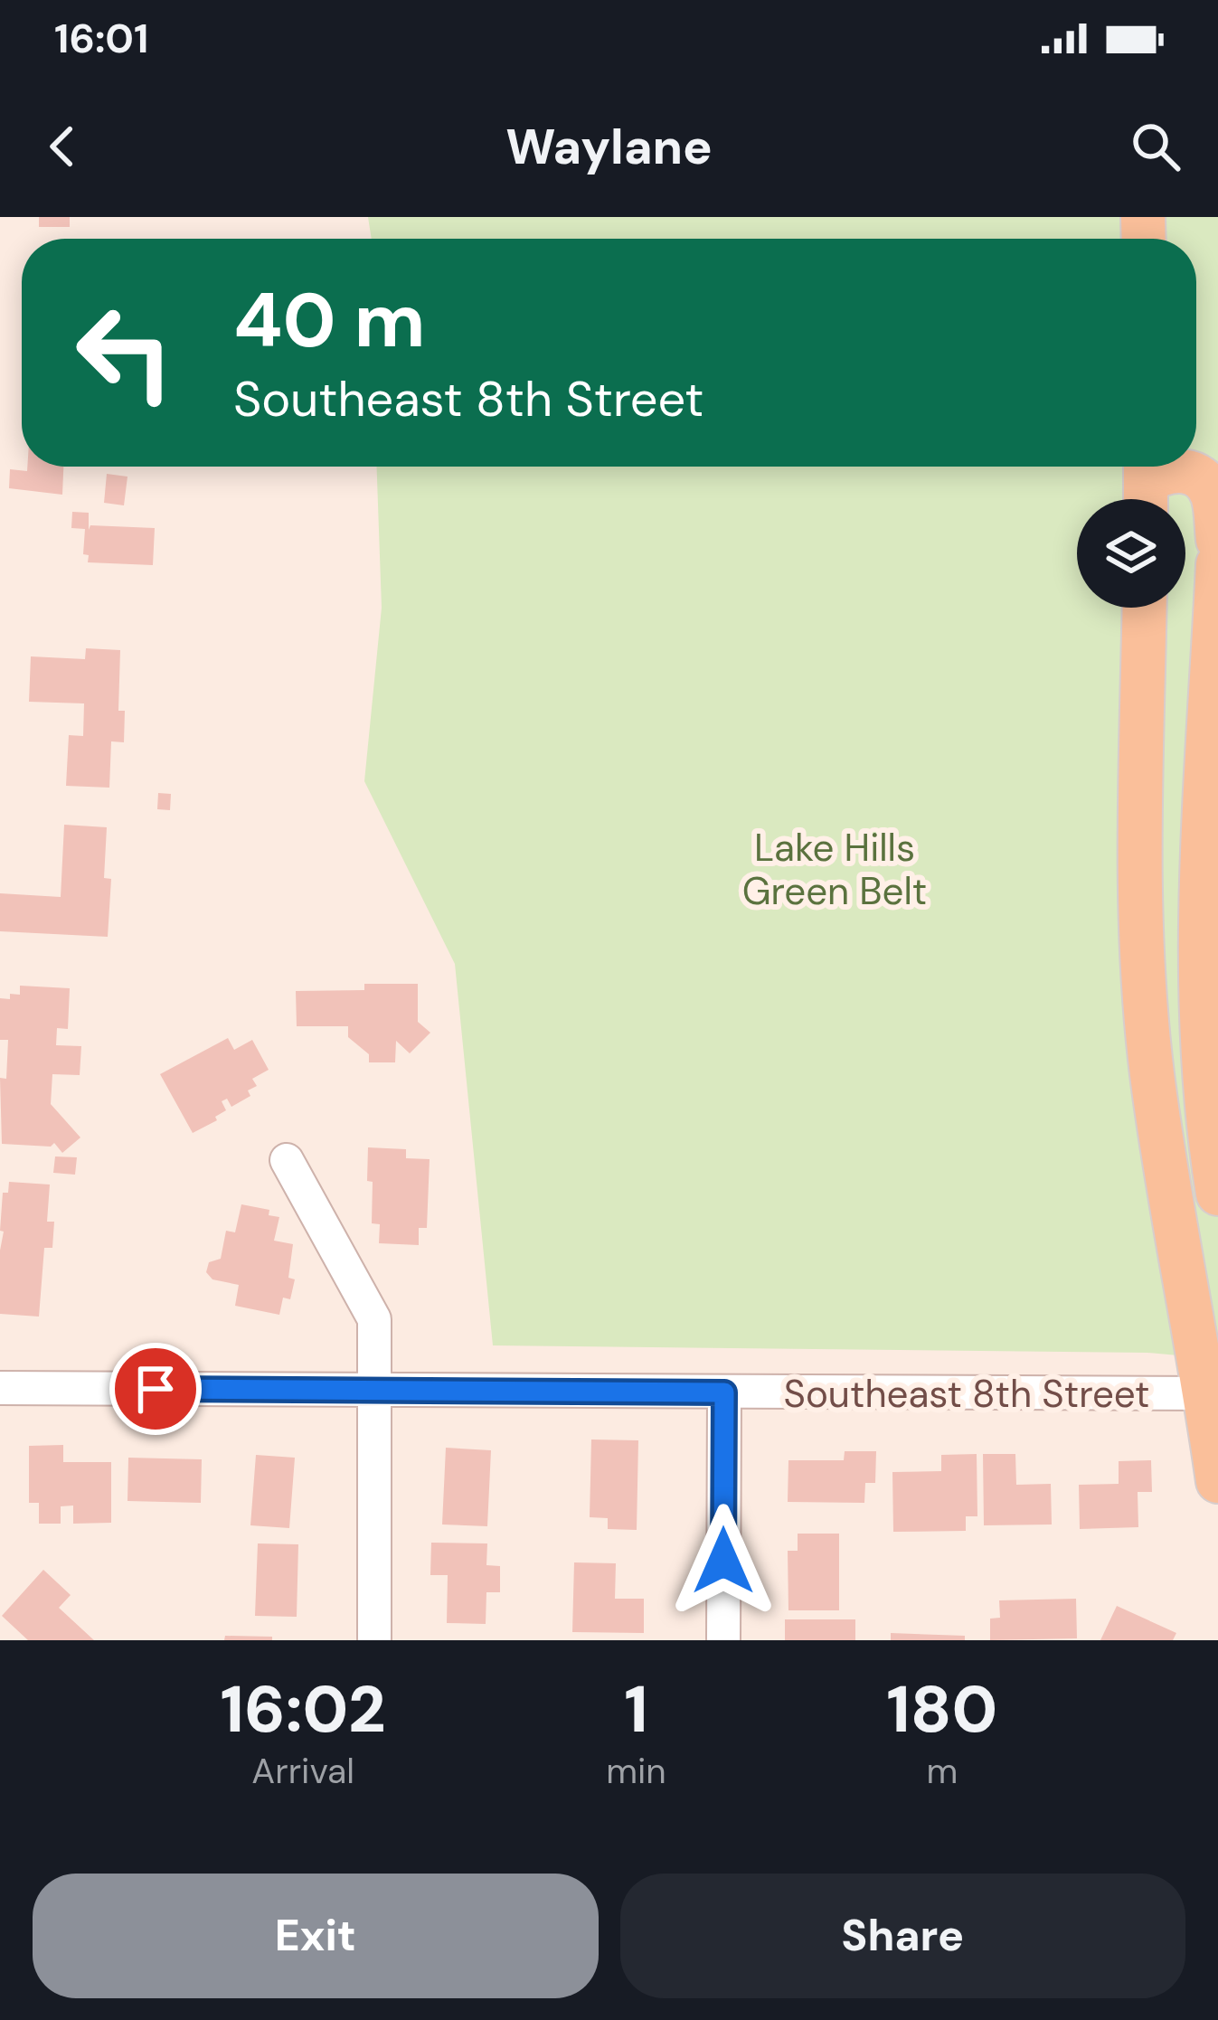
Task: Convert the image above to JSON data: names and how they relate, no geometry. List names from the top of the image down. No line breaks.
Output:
{"streets":{"street":["Southeast 8th Street"]},"parks":["Lake Hills Green Belt"],"page":{"status":"16:01","header":"Waylane","turn":["40 m","Southeast 8th Street"],"eta":["16:02","Arrival","1","min","180","m"],"buttons":["Exit","Share"]}}
